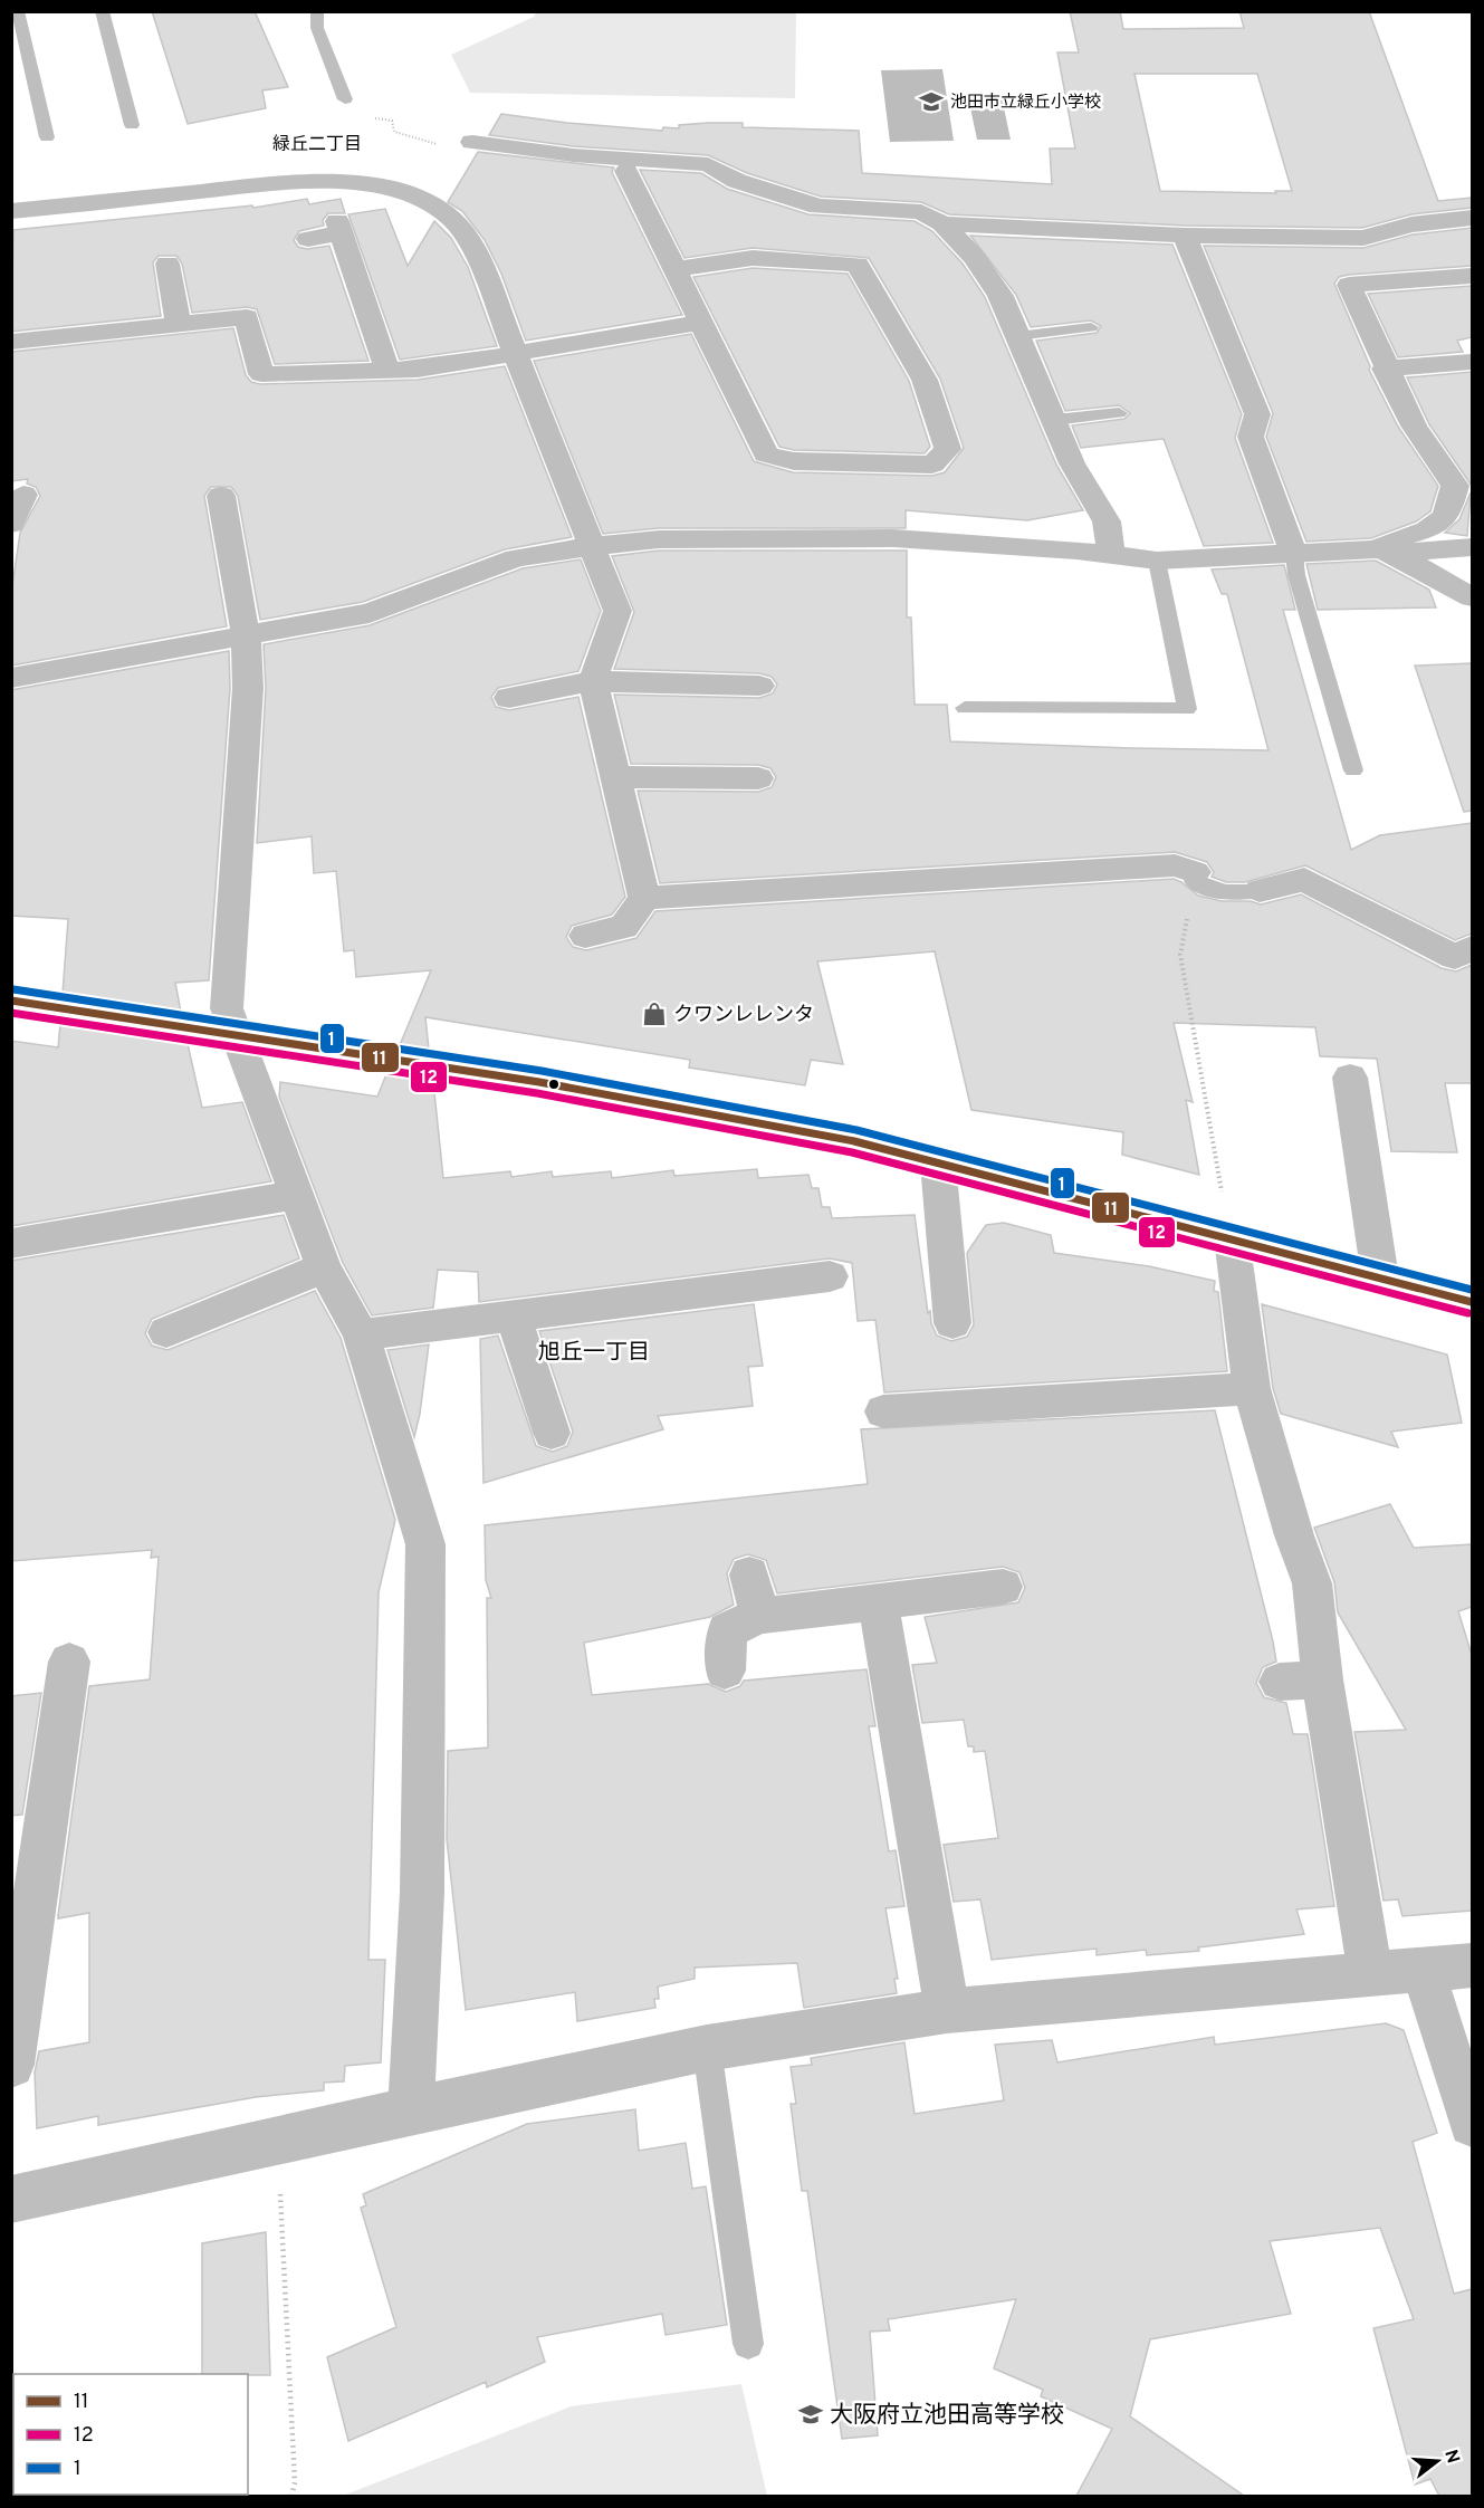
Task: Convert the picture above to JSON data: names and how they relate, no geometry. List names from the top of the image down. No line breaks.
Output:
{"districts":["緑丘二丁目","旭丘一丁目"],"places":{"school or university":["池田市立緑丘小学校","大阪府立池田高等学校"],"shop":["クワンレレンタ"]},"lines":["transit line 1","transit line 11","transit line 12"],"legend":["11","12","1"],"north":"right"}
